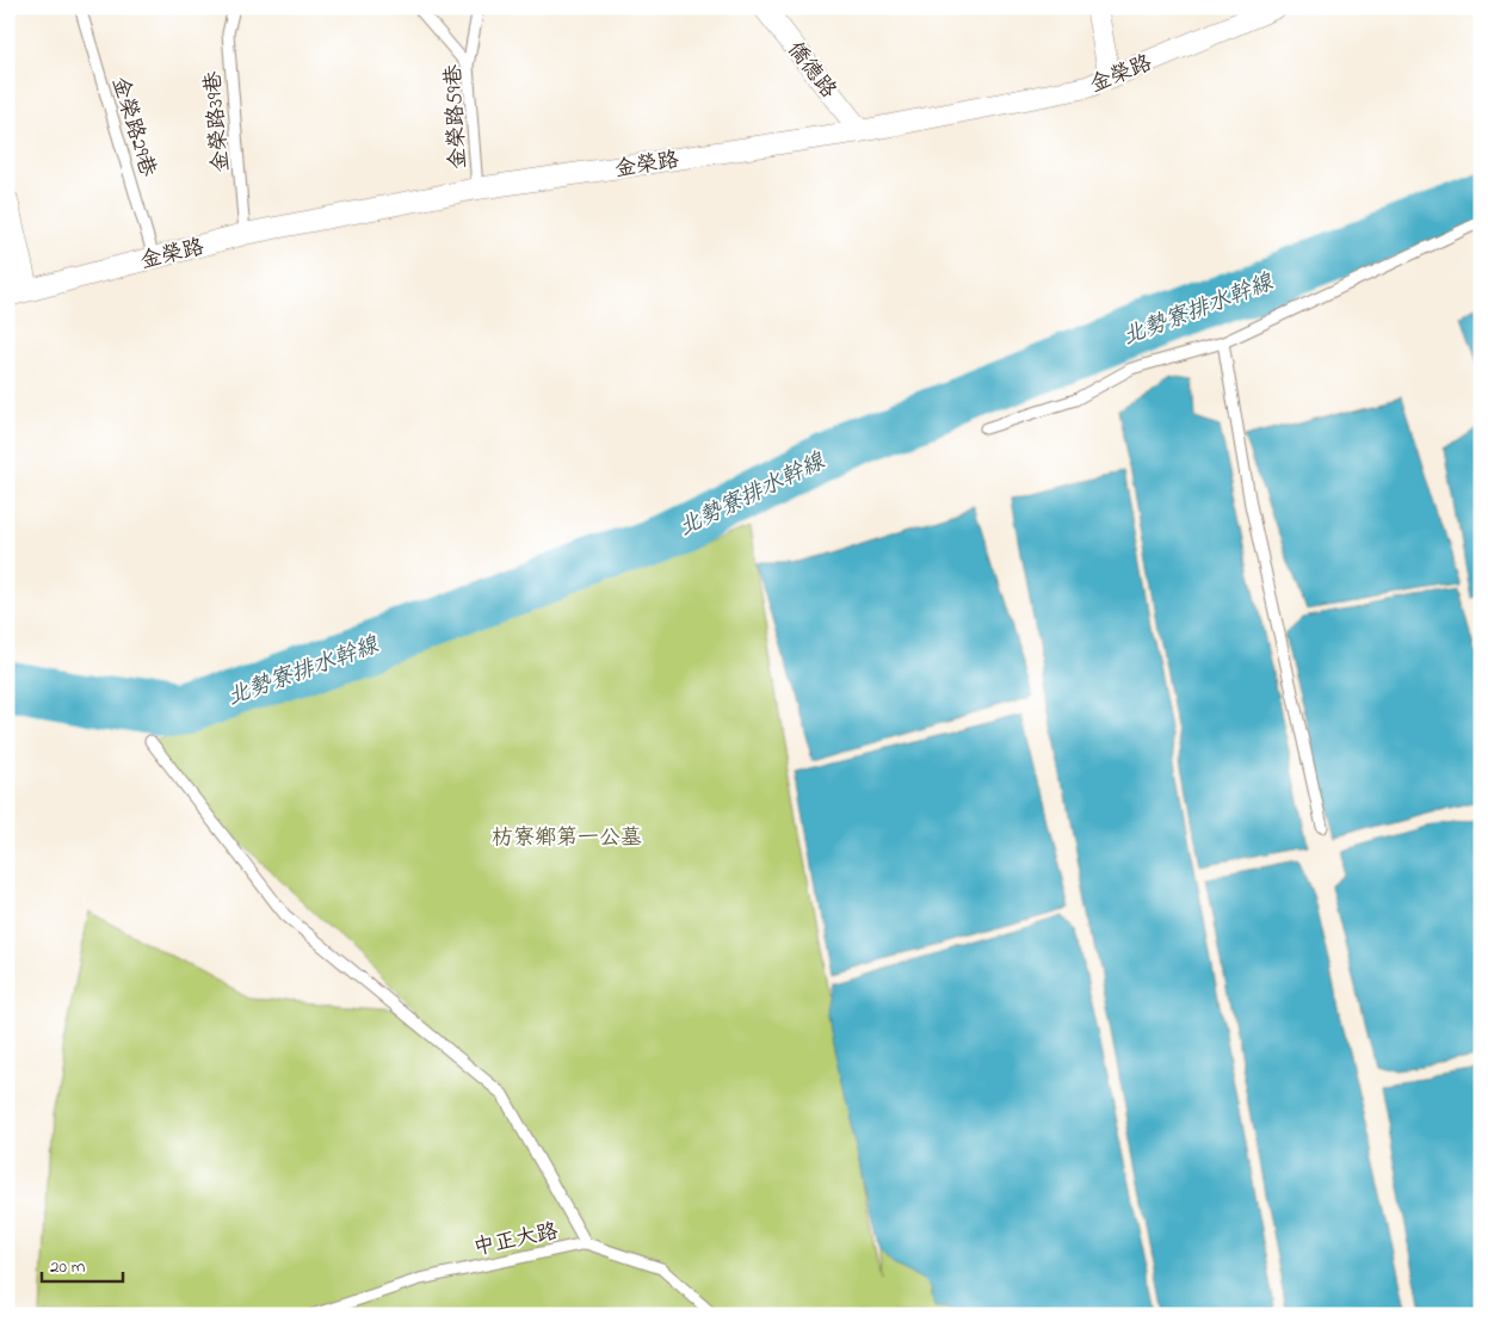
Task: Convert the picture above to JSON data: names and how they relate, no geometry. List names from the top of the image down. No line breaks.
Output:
{"streets":{"street":["僑德路","金榮路"],"lane":["金榮路59巷","金榮路39巷","金榮路29巷","中正大路"]},"crossings":[["僑德路","金榮路"],["金榮路","金榮路59巷"],["金榮路","金榮路39巷"],["金榮路","金榮路29巷"]],"water":["北勢寮排水幹線"],"parks":["枋寮鄉第一公墓"],"scale_bar":"20 m"}
